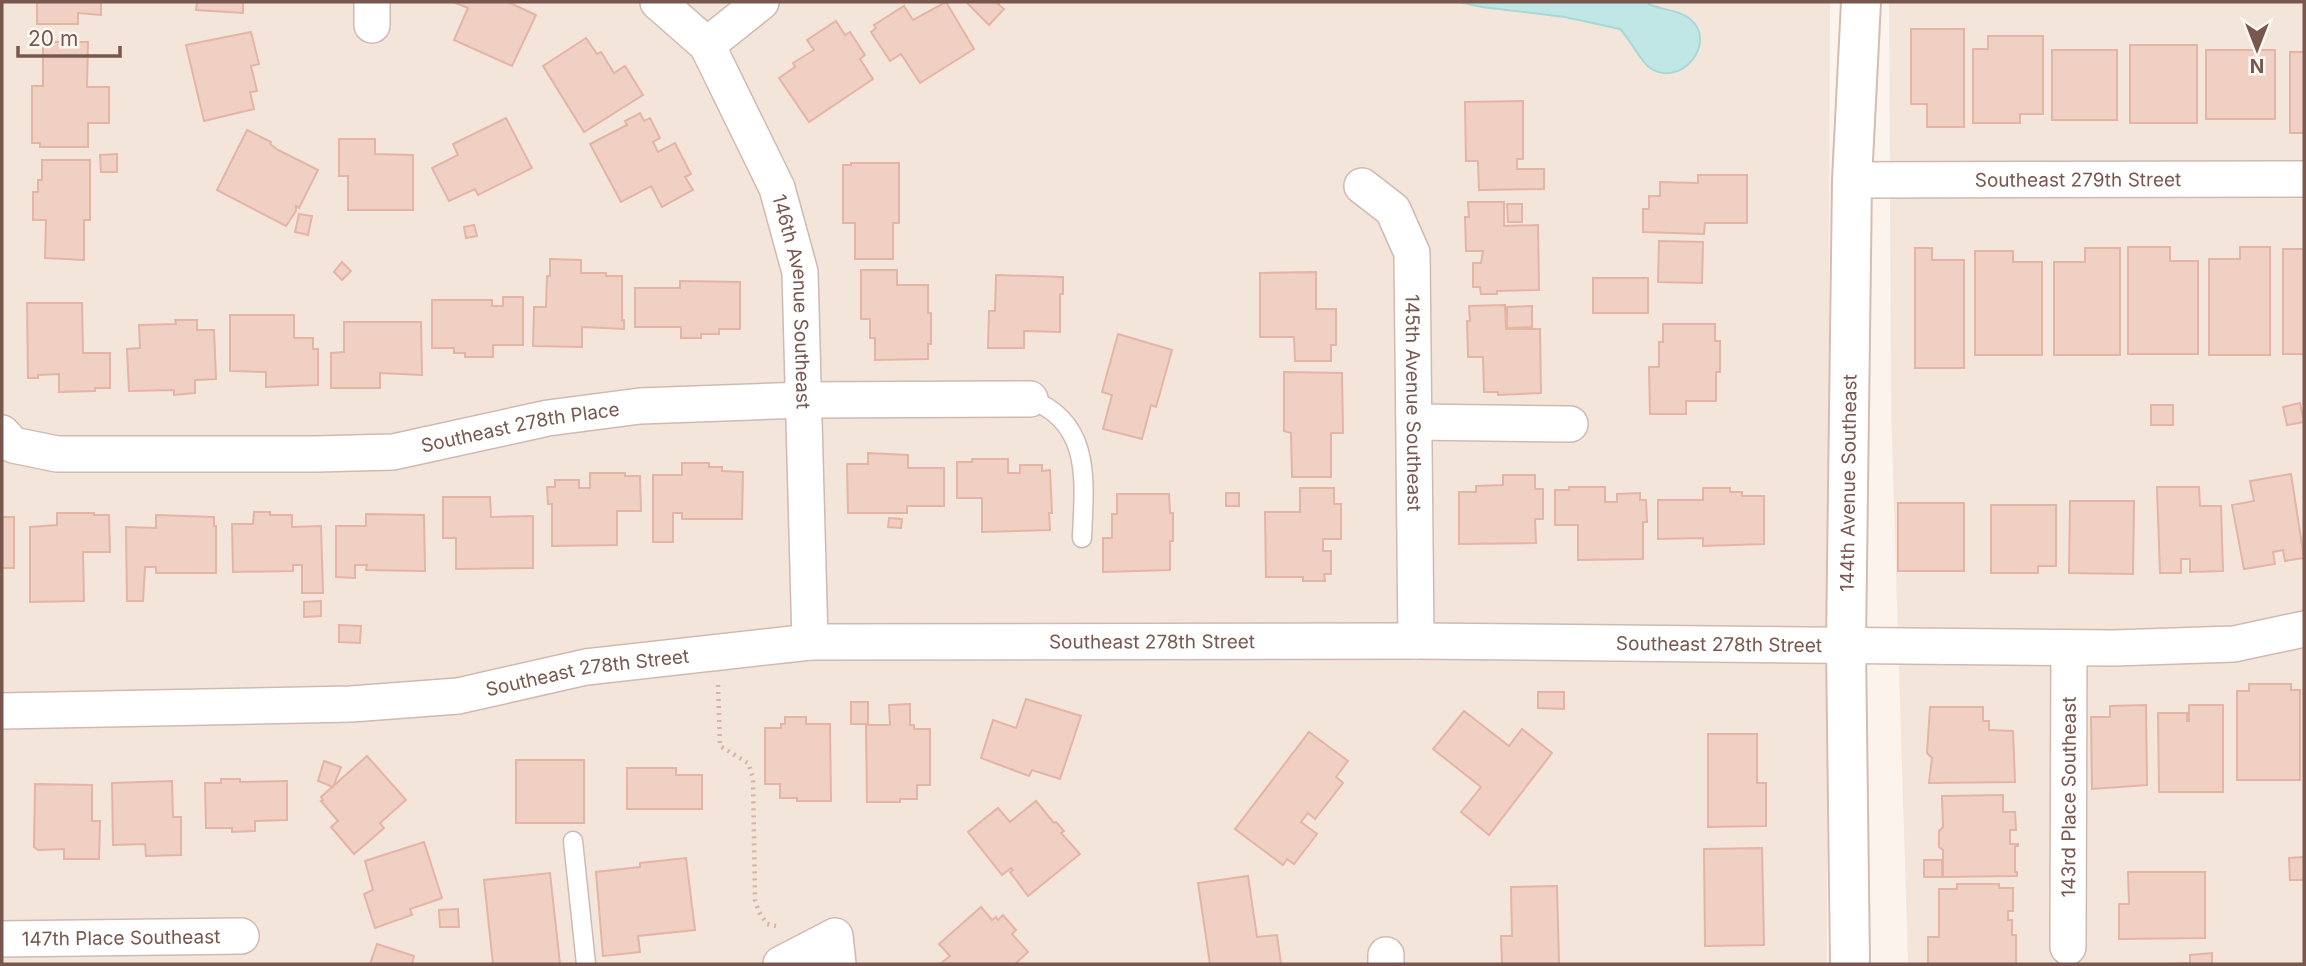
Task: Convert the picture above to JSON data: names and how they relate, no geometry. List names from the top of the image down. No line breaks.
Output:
{"streets":{"street":["Southeast 279th Street","146th Avenue Southeast","145th Avenue Southeast","Southeast 278th Place","144th Avenue Southeast","Southeast 278th Street","143rd Place Southeast","147th Place Southeast"]},"crossings":[["Southeast 279th Street","144th Avenue Southeast"],["146th Avenue Southeast","Southeast 278th Place"],["146th Avenue Southeast","Southeast 278th Street"],["145th Avenue Southeast","Southeast 278th Street"],["144th Avenue Southeast","Southeast 278th Street"],["Southeast 278th Street","143rd Place Southeast"]],"scale_bar":"20 m","north":"bottom"}
